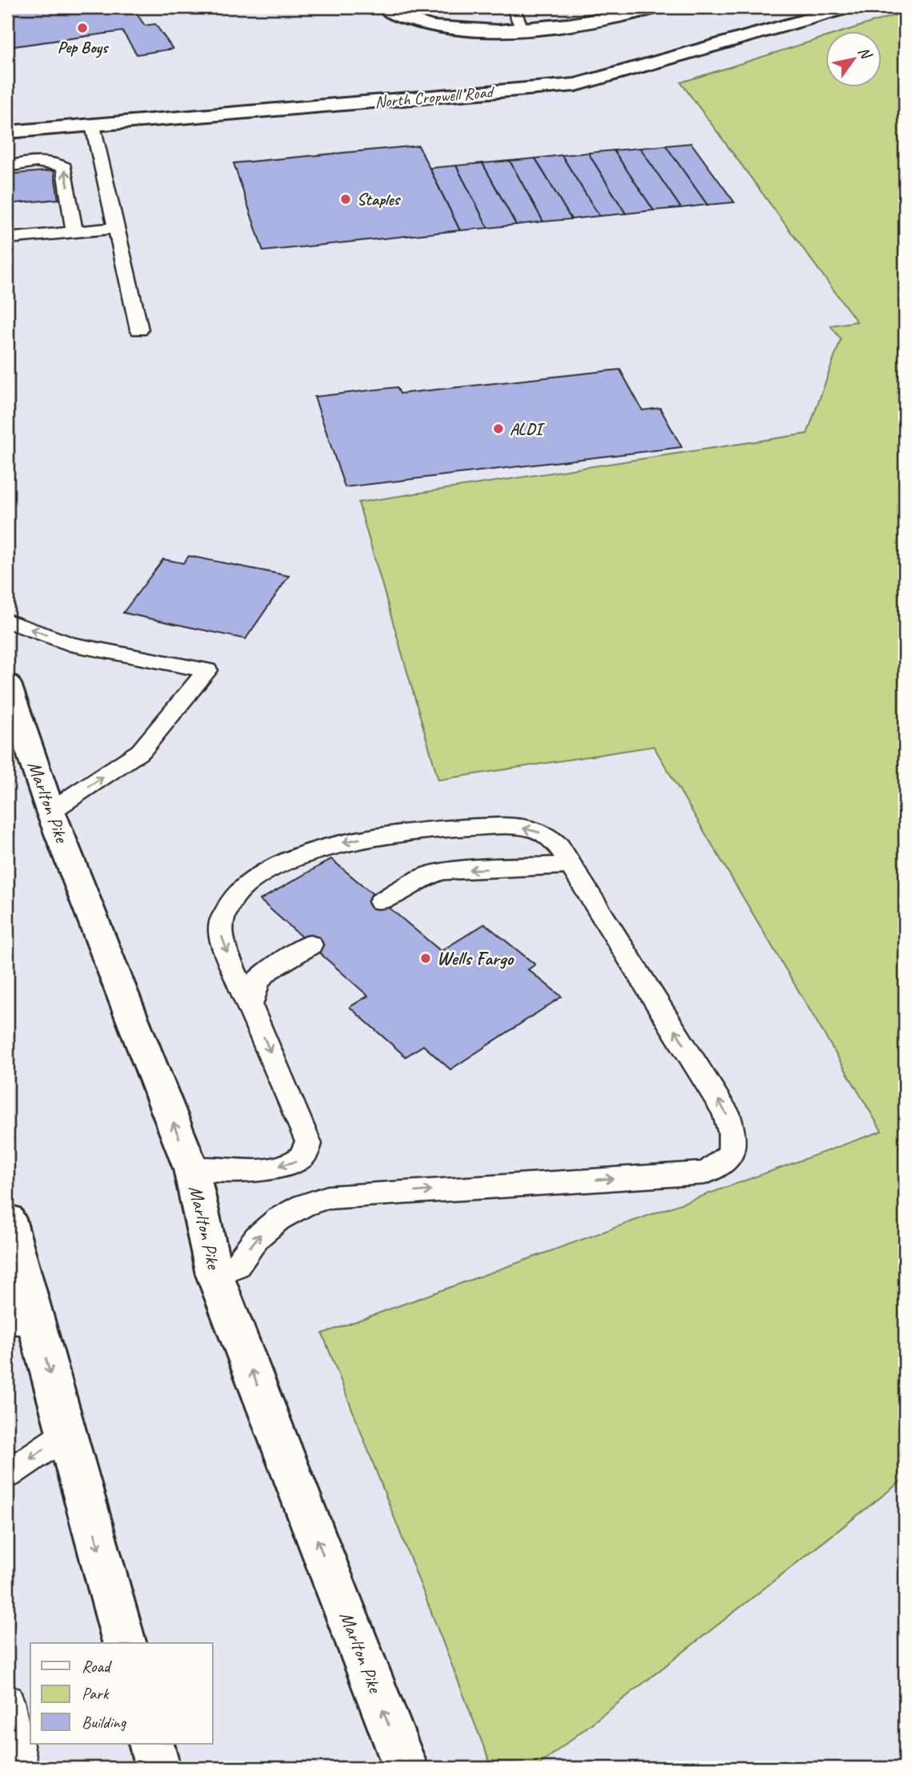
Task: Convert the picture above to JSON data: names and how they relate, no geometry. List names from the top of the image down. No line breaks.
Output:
{"streets":{"main road":["North Cropwell Road","Marlton Pike"]},"places":["Pep Boys","Staples","ALDI","Wells Fargo"],"legend":["Road","Park","Building"],"north":"top right"}
